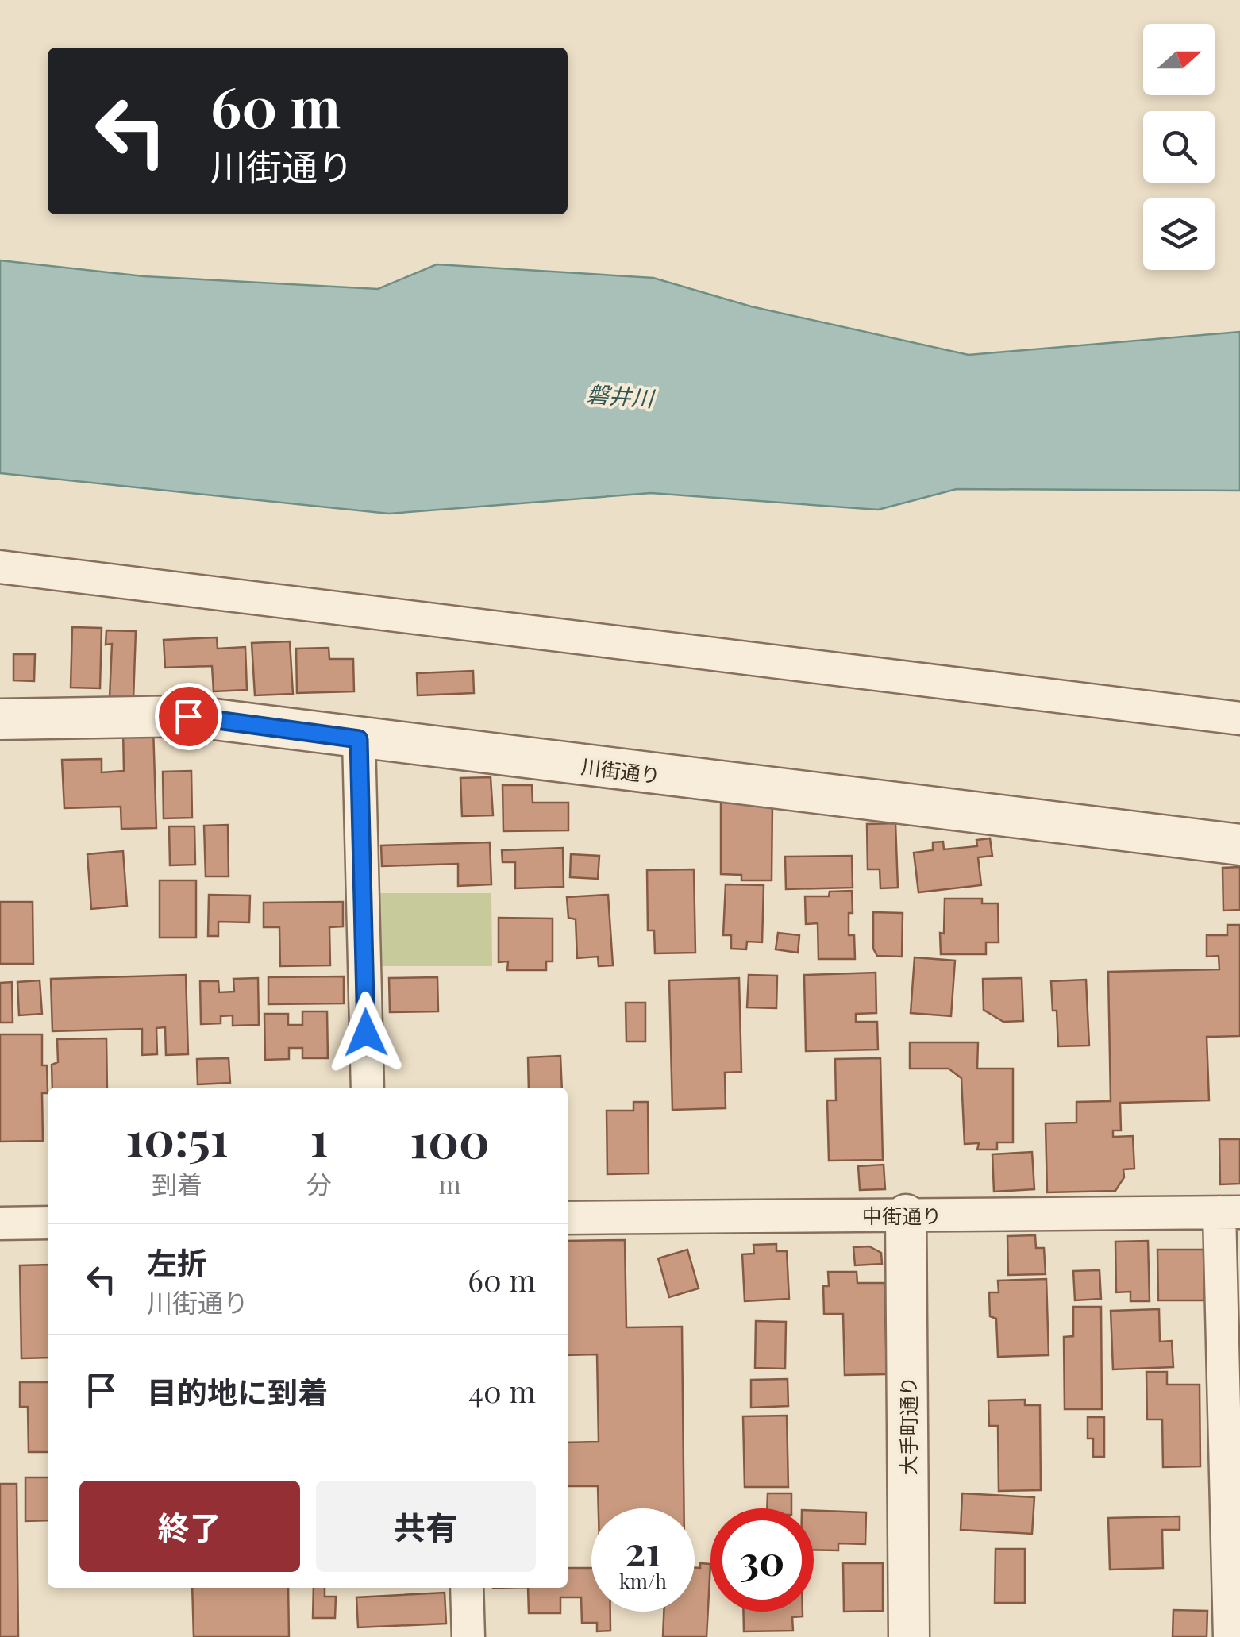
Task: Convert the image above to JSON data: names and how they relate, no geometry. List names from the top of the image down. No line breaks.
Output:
{"streets":{"street":["川街通り","中街通り","大手町通り"]},"crossings":[["中街通り","大手町通り"]],"water":["磐井川"],"north":"right","page":{"turn":["60 m","川街通り"],"eta":["10:51","到着","1","分","100","m"],"list":[{"name":"左折","note":"川街通り","value":"60 m"},{"name":"目的地に到着","value":"40 m"}],"buttons":["終了","共有"],"speed":"21 km/h","limit":"30"}}
